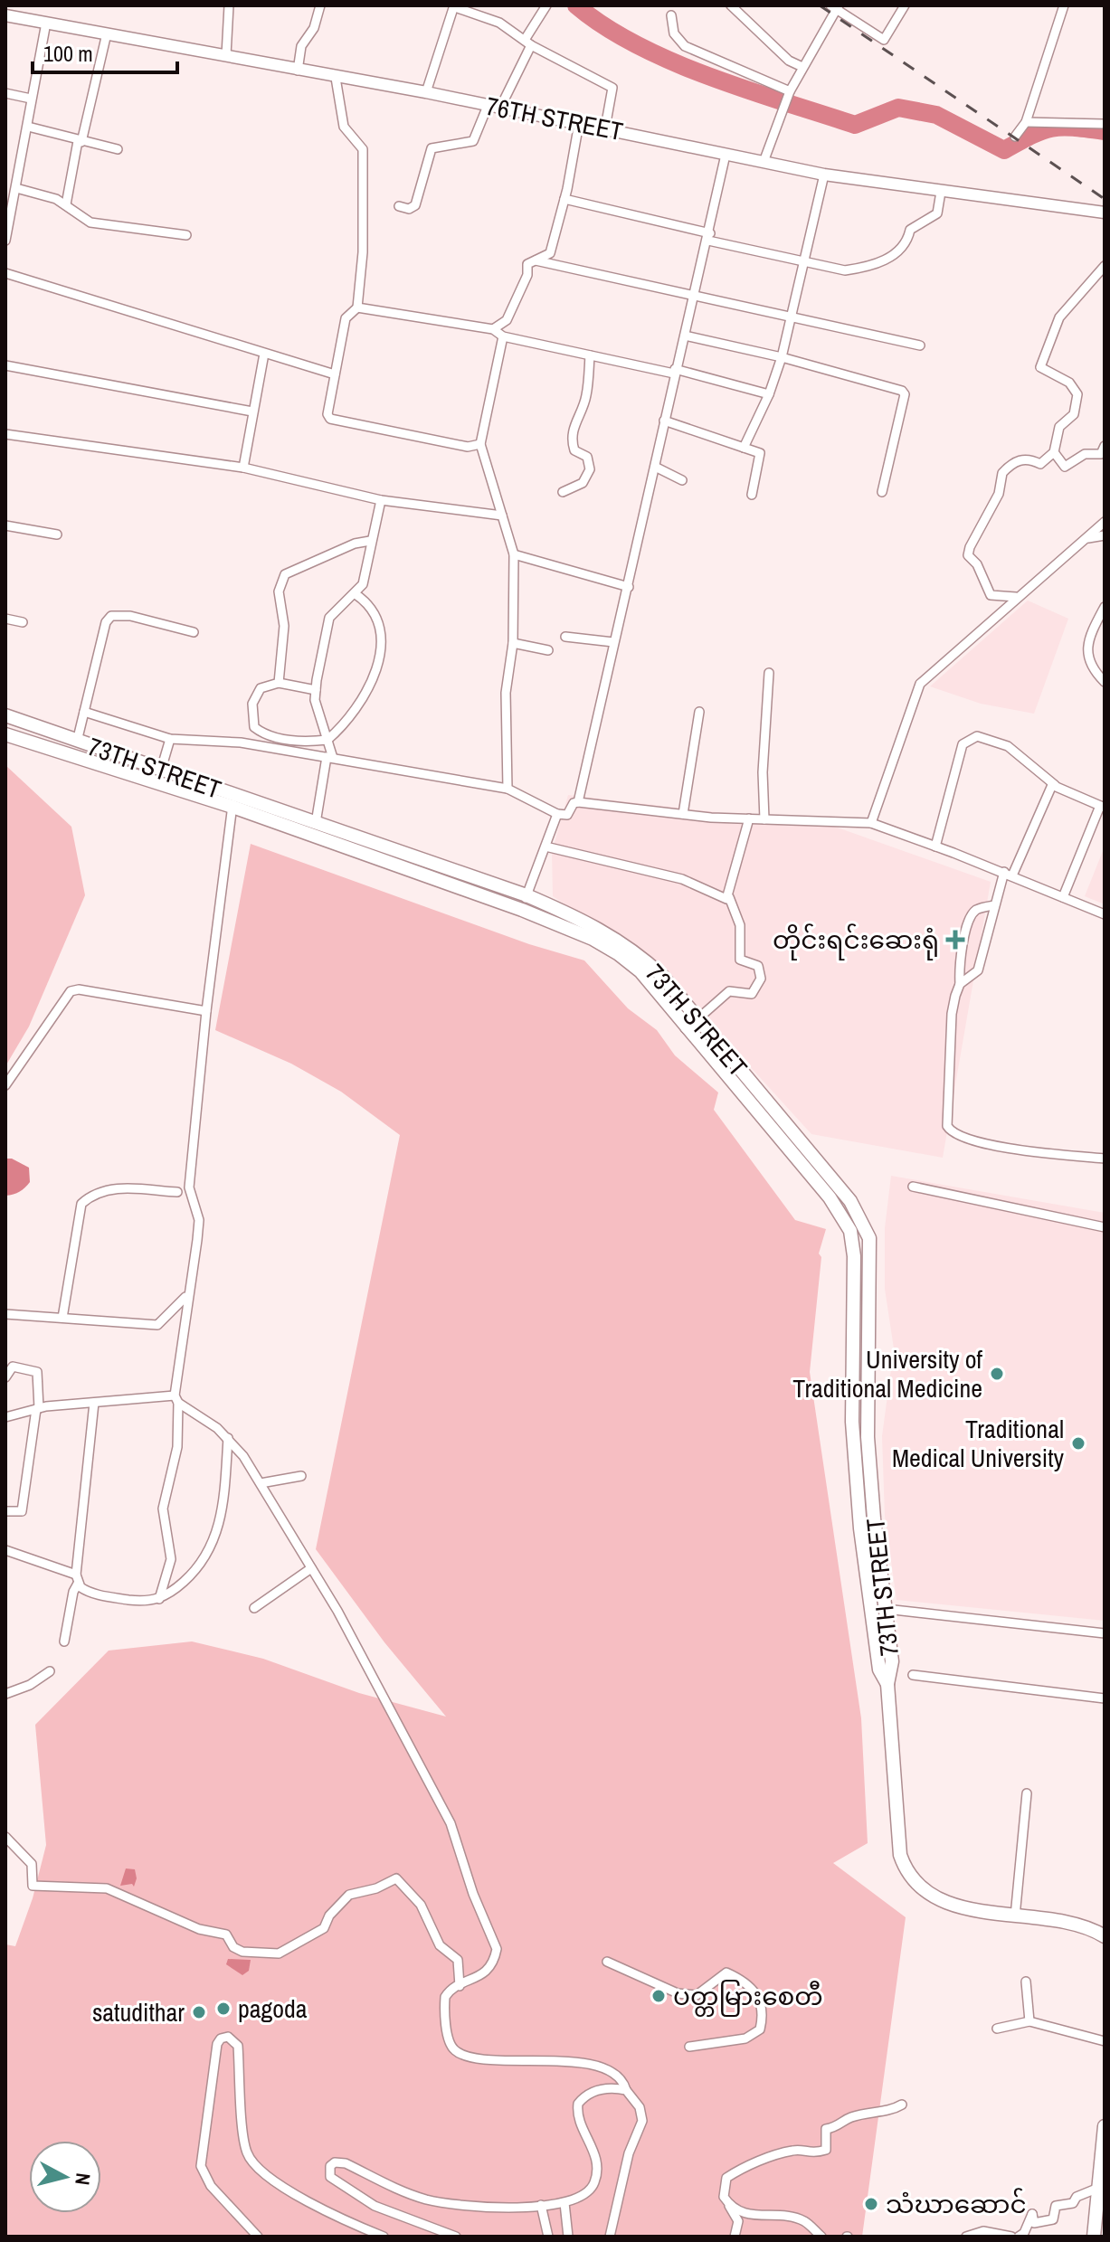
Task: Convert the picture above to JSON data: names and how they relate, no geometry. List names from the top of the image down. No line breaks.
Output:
{"streets":{"main road":["73TH STREET"],"street":["76TH STREET"]},"places":{"health":["တိုင်းရင်းဆေးရုံ"],"other":["University of Traditional Medicine","Traditional Medical University","ပတ္တမြားစေတီ","pagoda","satudithar","သံဃာဆောင်"]},"scale_bar":"100 m","north":"right"}
